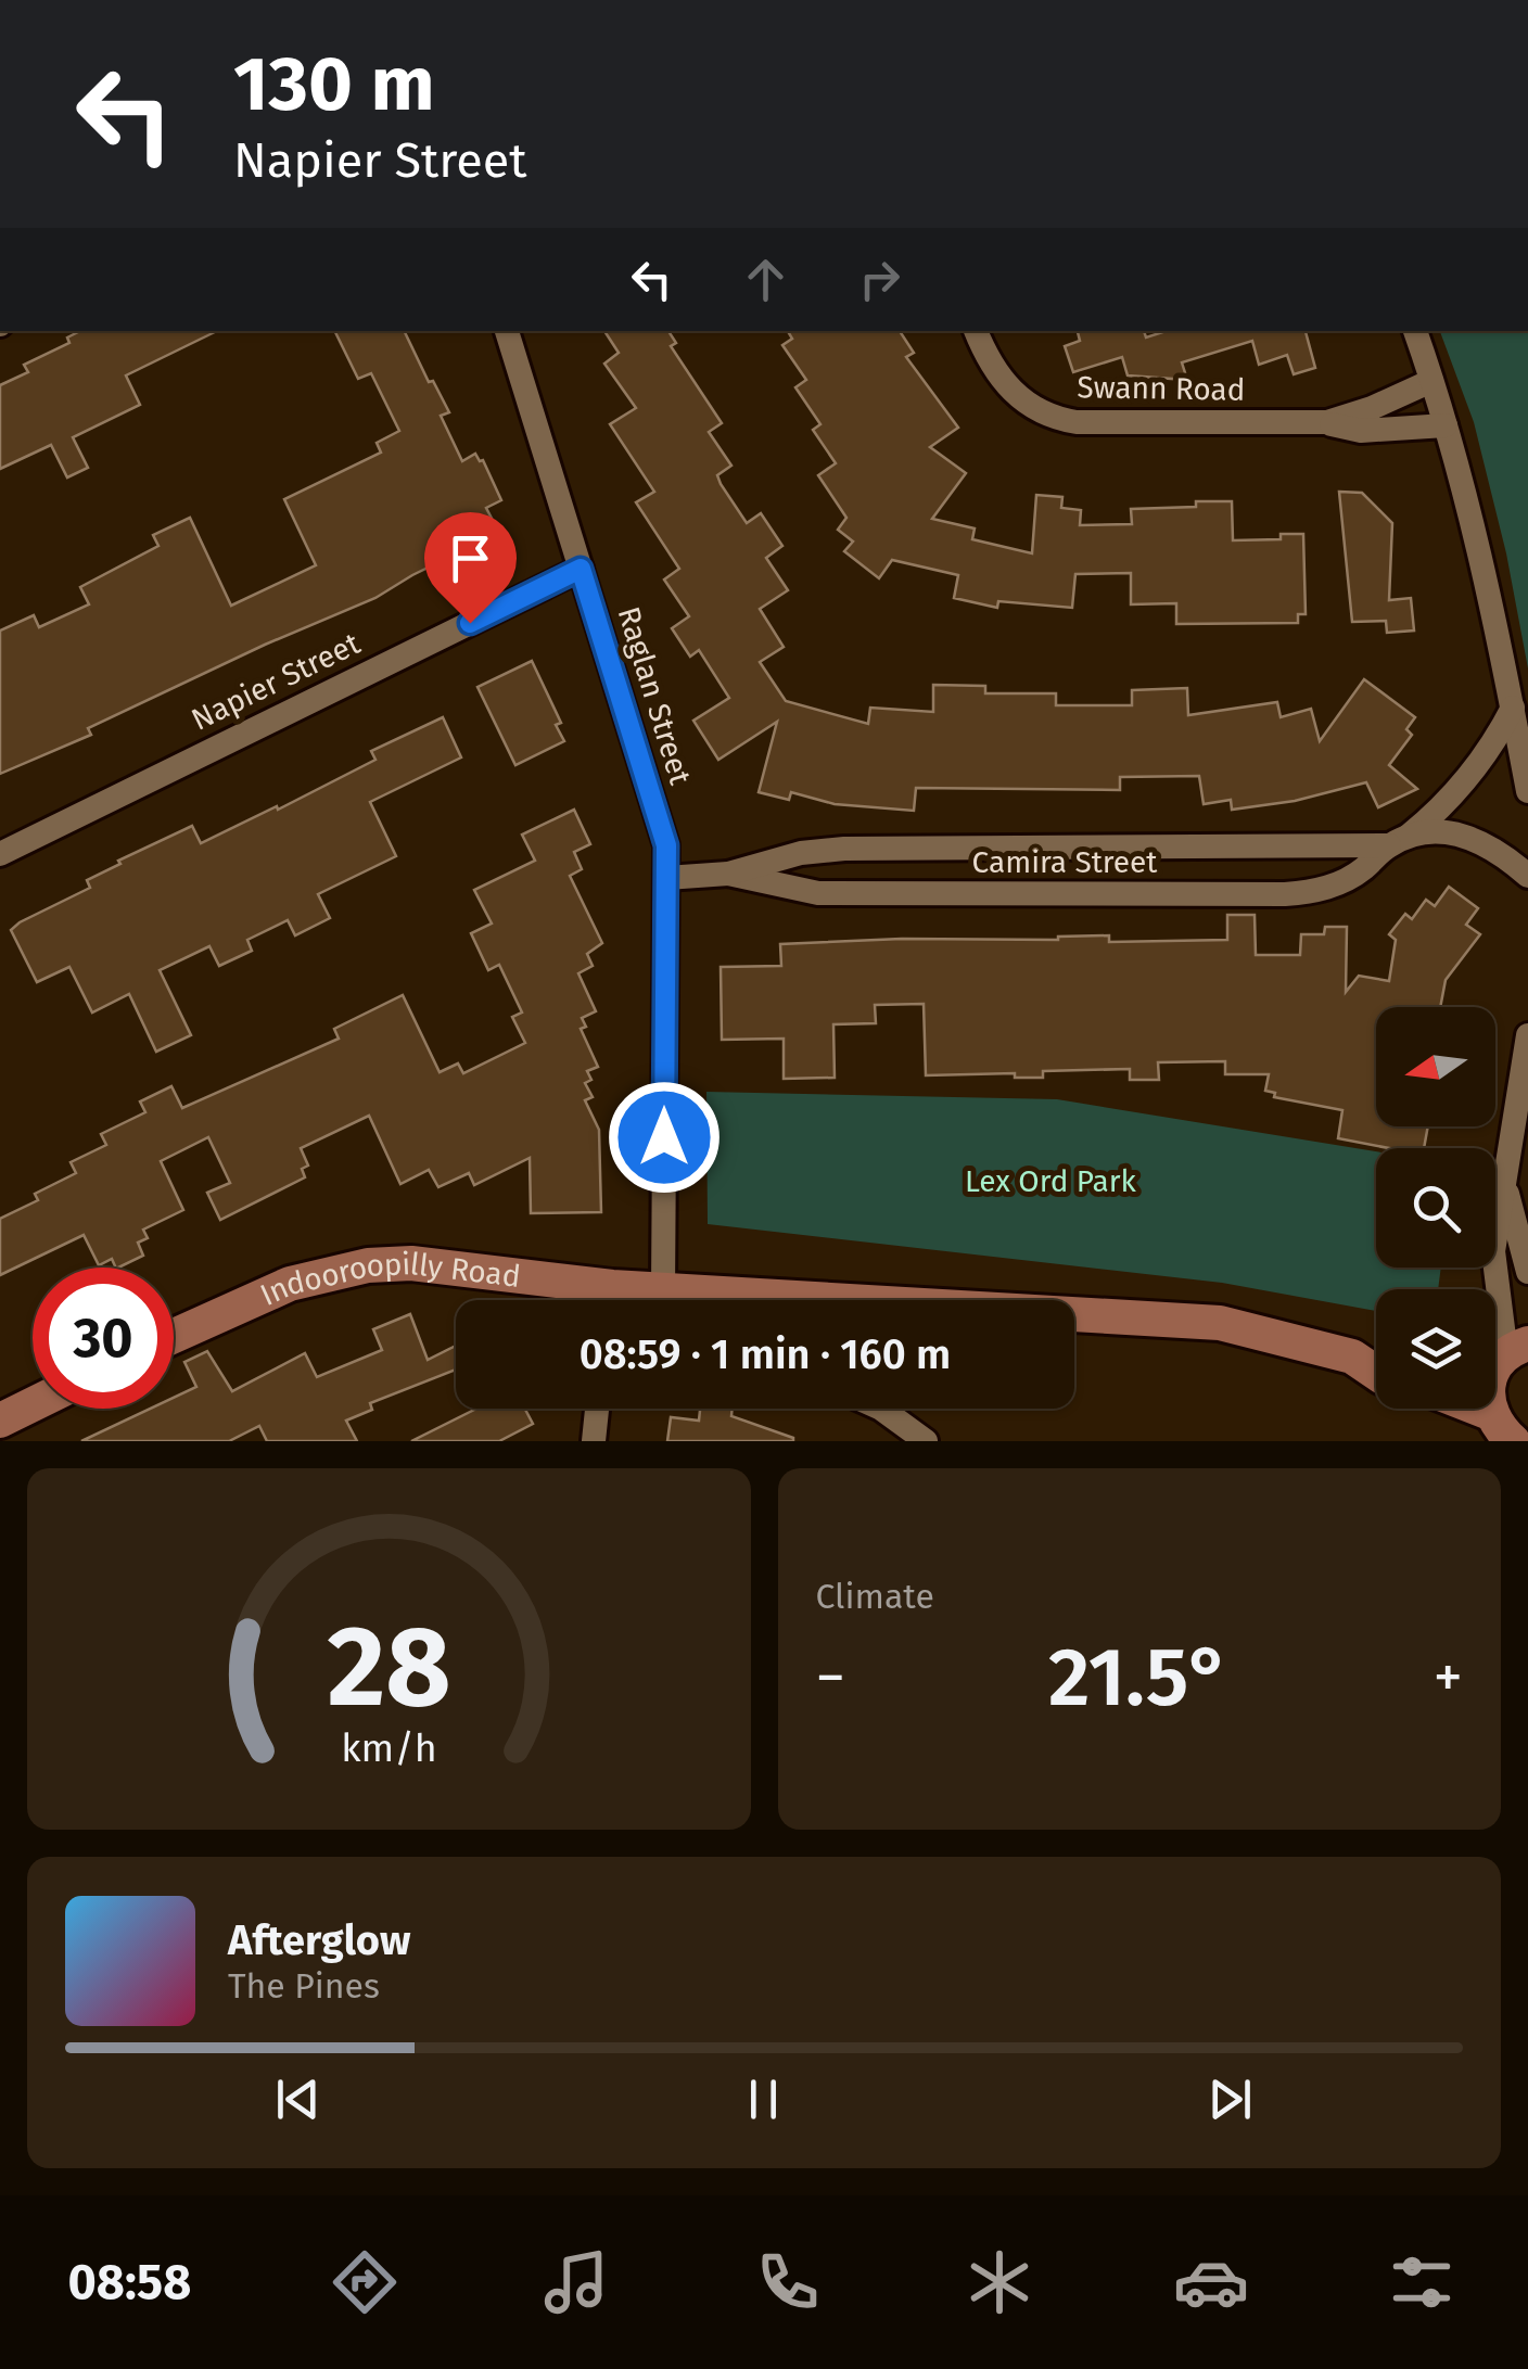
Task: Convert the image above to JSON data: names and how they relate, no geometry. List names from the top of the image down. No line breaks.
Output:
{"streets":{"main road":["Indooroopilly Road"],"street":["Swann Road","Napier Street","Raglan Street","Camira Street"]},"crossings":[["Napier Street","Raglan Street"],["Raglan Street","Camira Street"],["Raglan Street","Indooroopilly Road"]],"parks":["Lex Ord Park"],"north":"left","page":{"turn":["130 m","Napier Street"],"limit":"30","trip":"08:59 · 1 min · 160 m","tile":"Climate","heat":["−","21.5°","+"],"song":["Afterglow","The Pines"],"tabs":"08:58","gauge":["28","km/h"]}}
